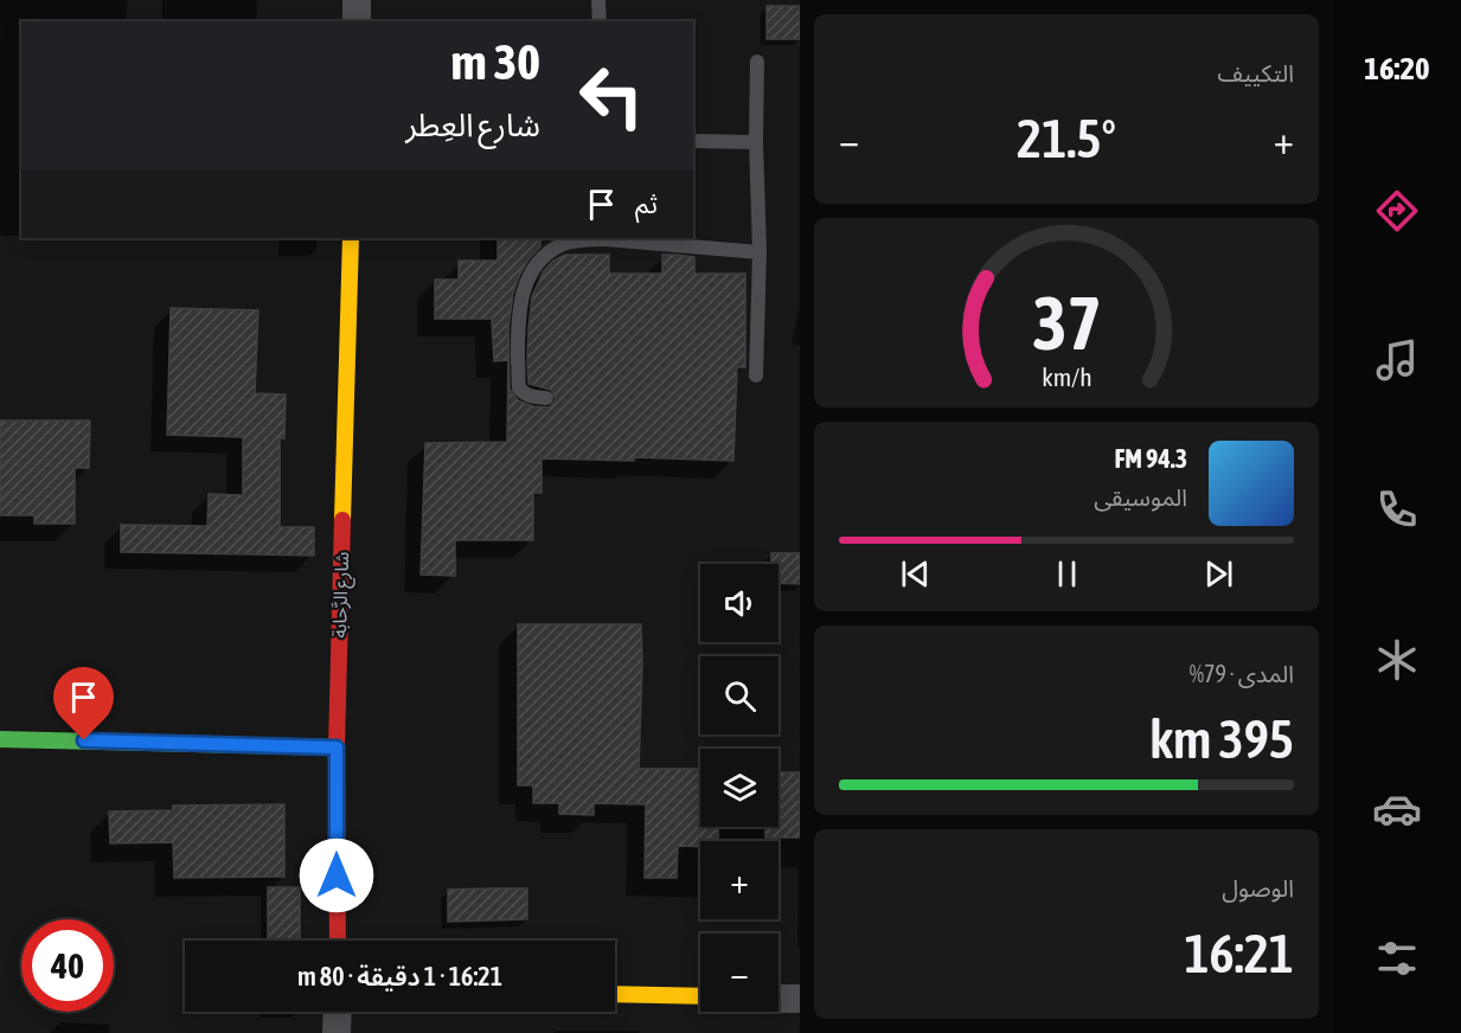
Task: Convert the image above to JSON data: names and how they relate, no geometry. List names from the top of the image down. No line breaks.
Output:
{"streets":{"street":["شارع الرَّحابة"]},"page":{"tabs":"16:20","tile":["التكييف",["المدى · 79%","395 km"],["الوصول","16:21"]],"turn":["30 m","شارع العِطر"],"heat":["−","21.5°","+"],"then":"ثم","song":["94.3 FM","الموسيقى"],"map_buttons":["+","−"],"limit":"40","trip":"16:21 · 1 دقيقة · 80 m","gauge":["37","km/h"]}}
